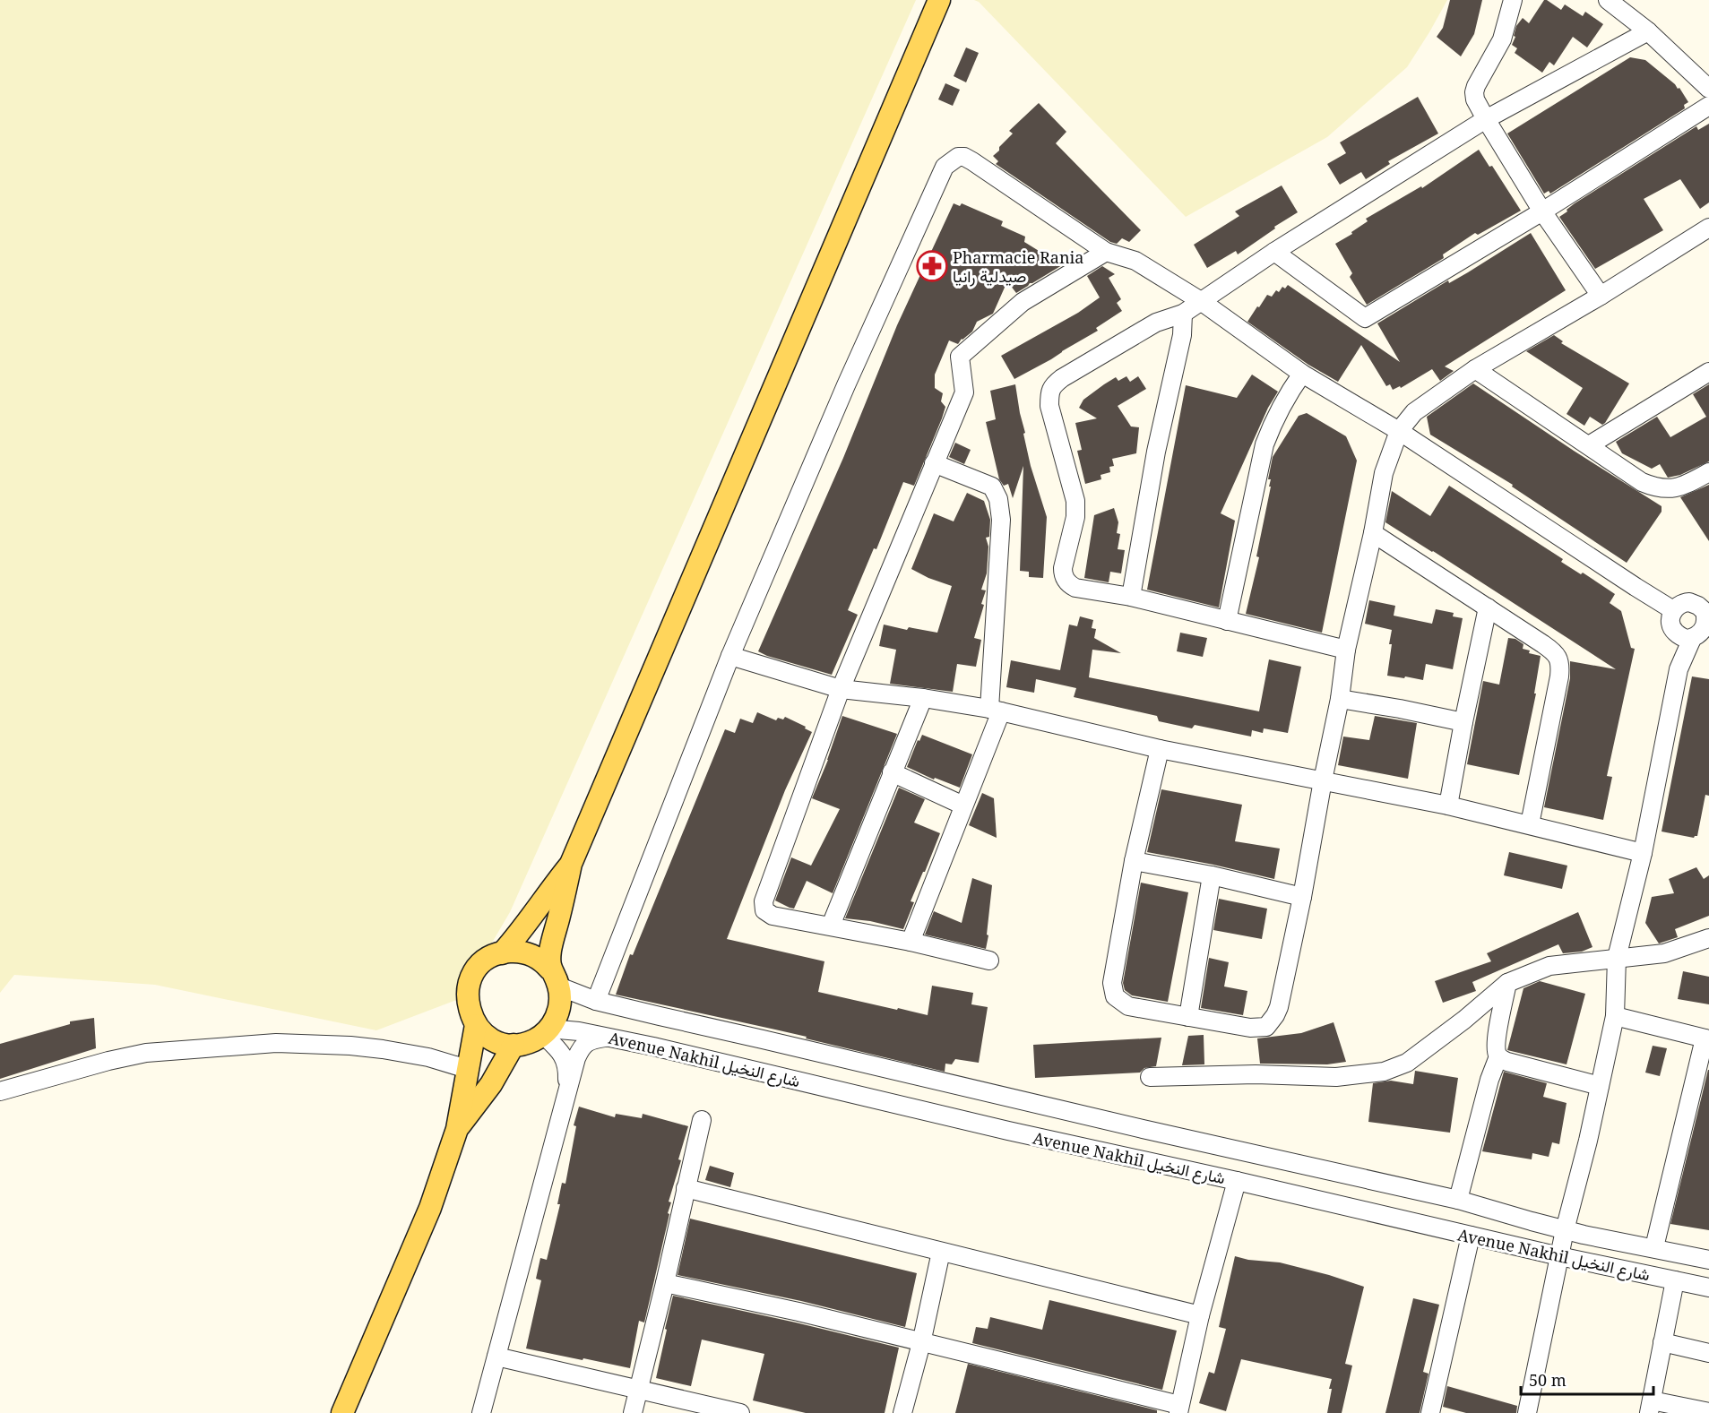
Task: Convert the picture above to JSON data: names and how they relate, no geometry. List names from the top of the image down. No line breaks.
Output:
{"streets":{"street":["Avenue Nakhil شارع النخيل"]},"places":{"pharmacy":["Pharmacie Rania صيدلية رانيا"]},"scale_bar":"50 m"}
